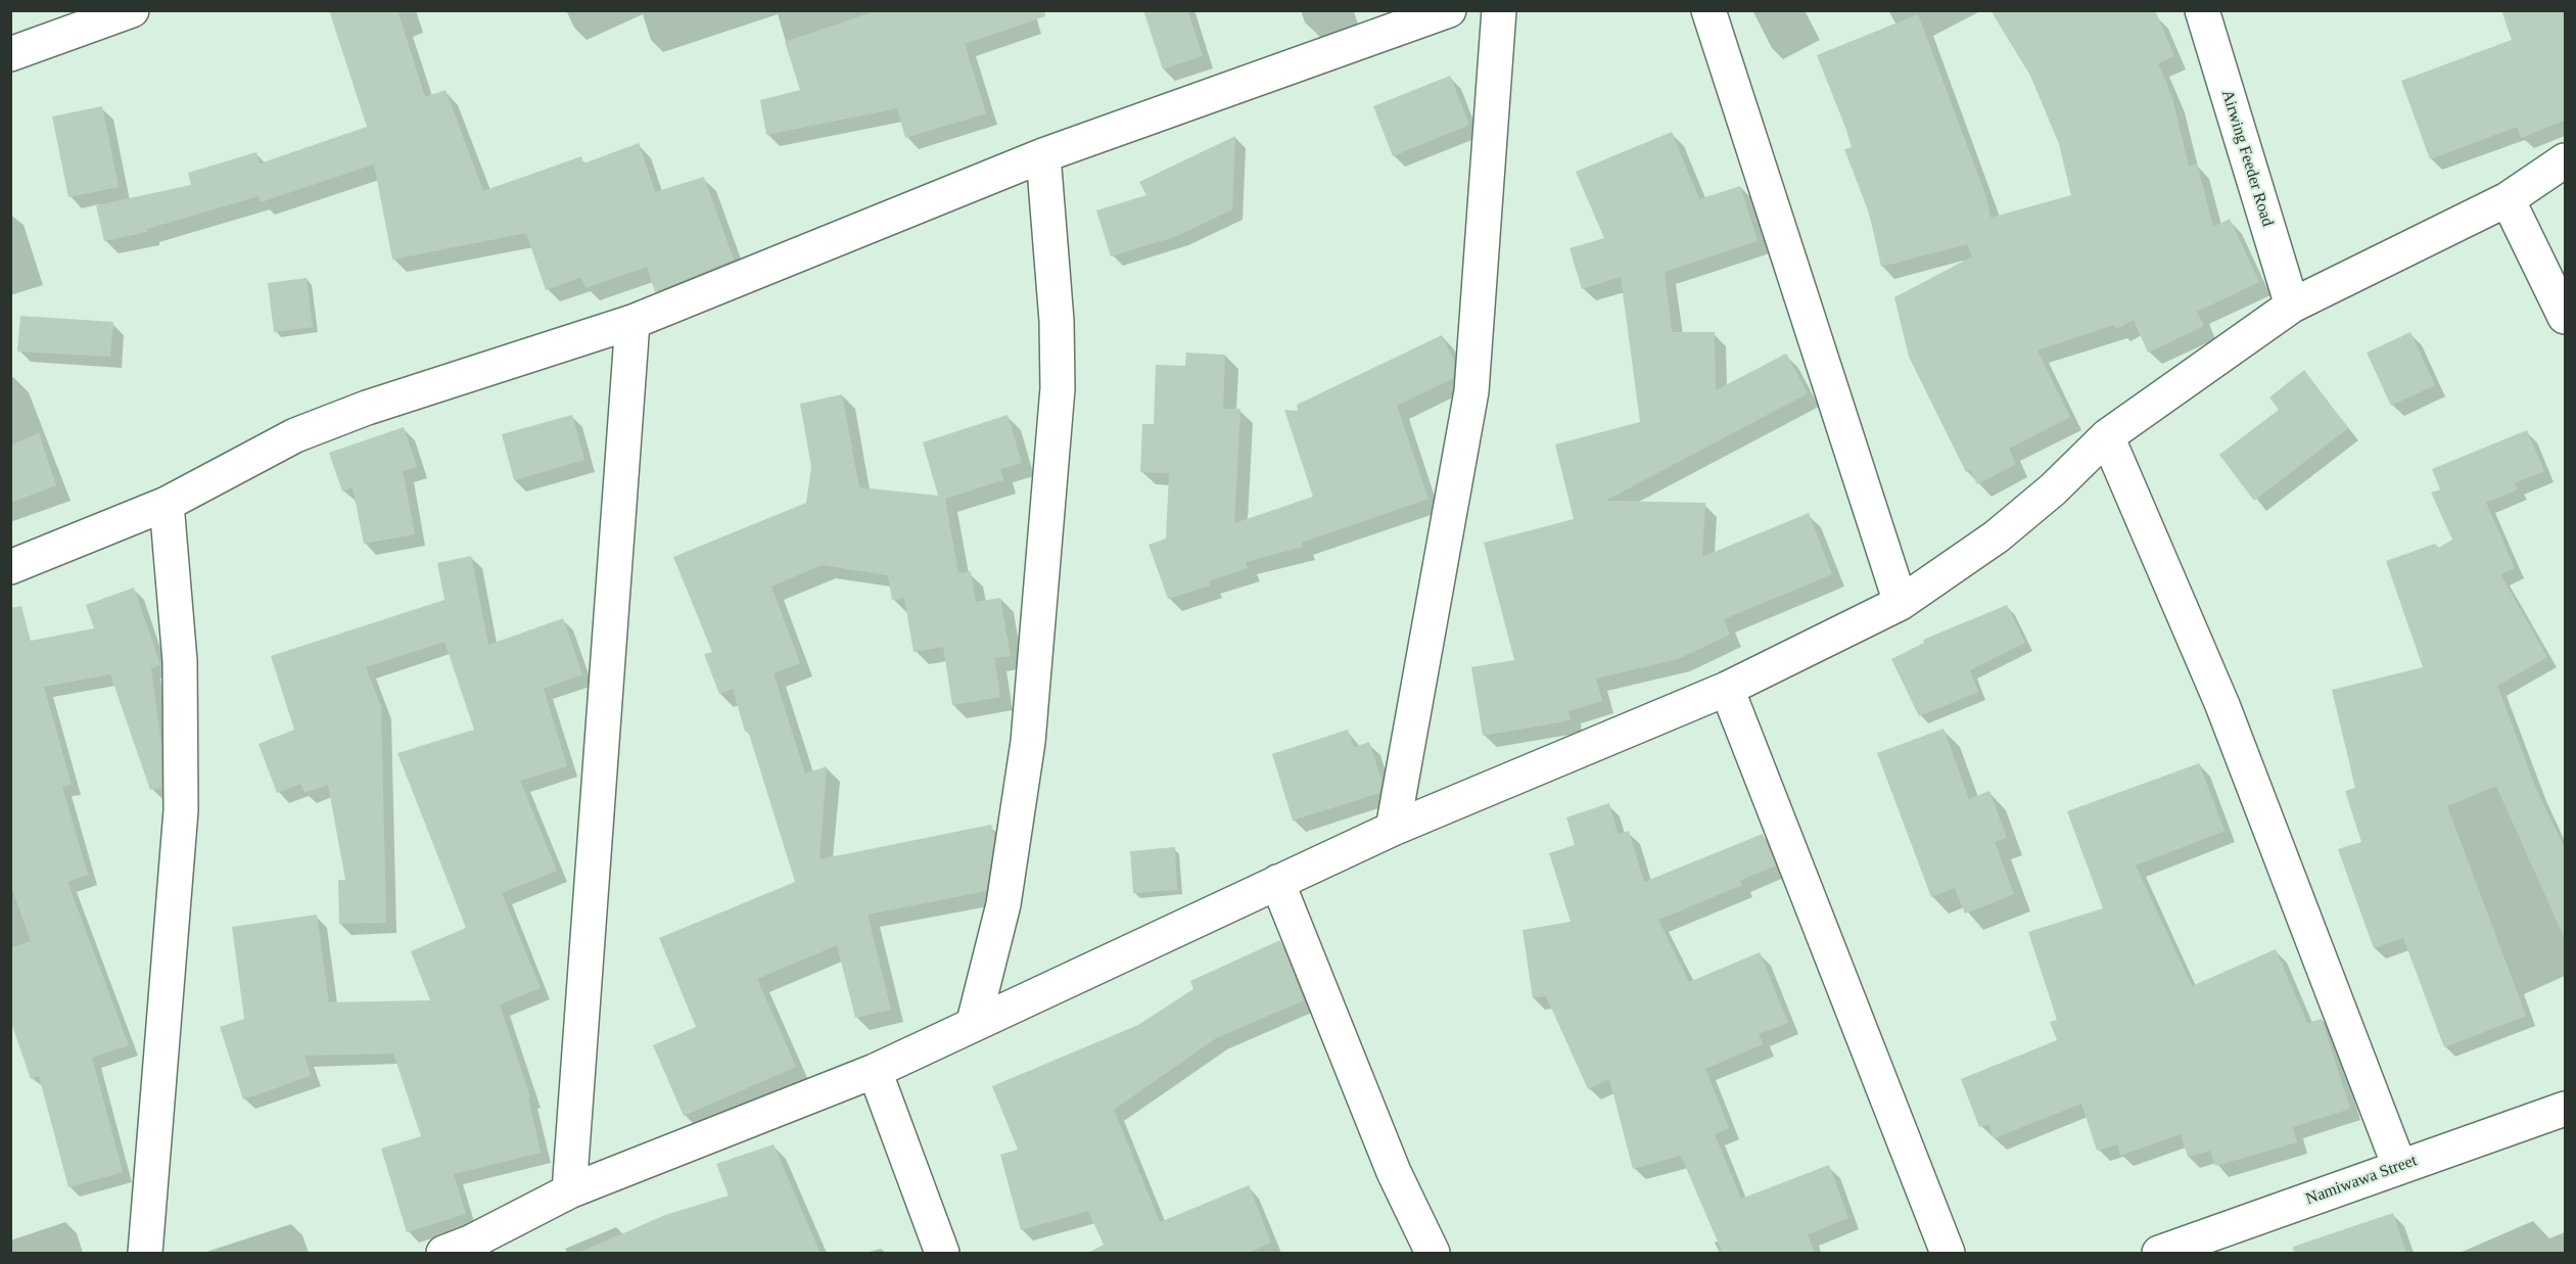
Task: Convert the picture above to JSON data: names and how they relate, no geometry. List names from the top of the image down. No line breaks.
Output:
{"streets":{"street":["Airwing Feeder Road","Namiwawa Street"]}}
